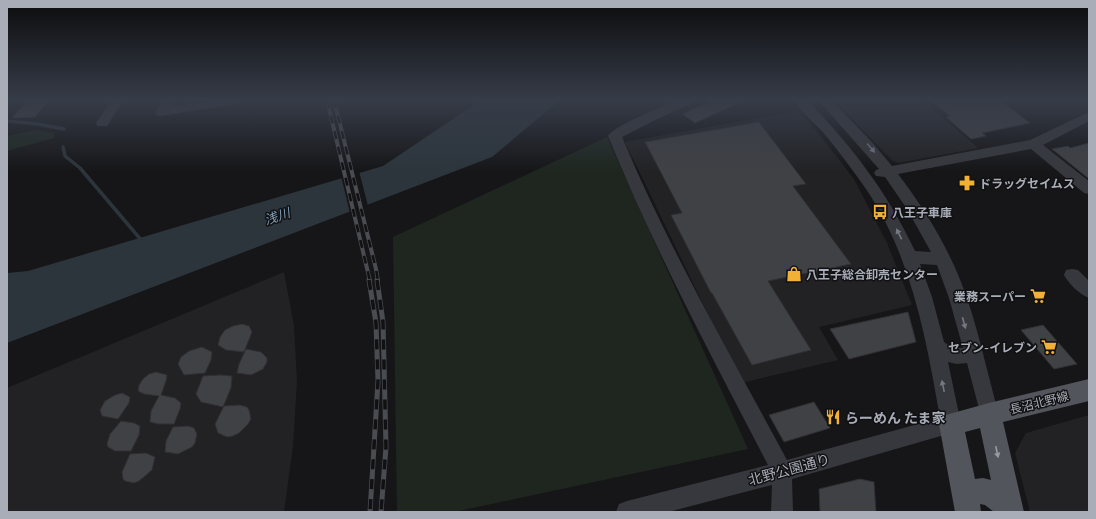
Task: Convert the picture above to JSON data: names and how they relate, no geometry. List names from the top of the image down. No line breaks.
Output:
{"streets":{"main road":["長沼北野線"],"street":["北野公園通り"]},"crossings":[["長沼北野線","北野公園通り"]],"water":["浅川"],"places":{"pharmacy":["ドラッグセイムス"],"bus stop":["八王子車庫"],"shop":["八王子総合卸売センター"],"supermarket":["業務スーパー","セブン-イレブン"],"restaurant":["らーめん たま家"]}}
